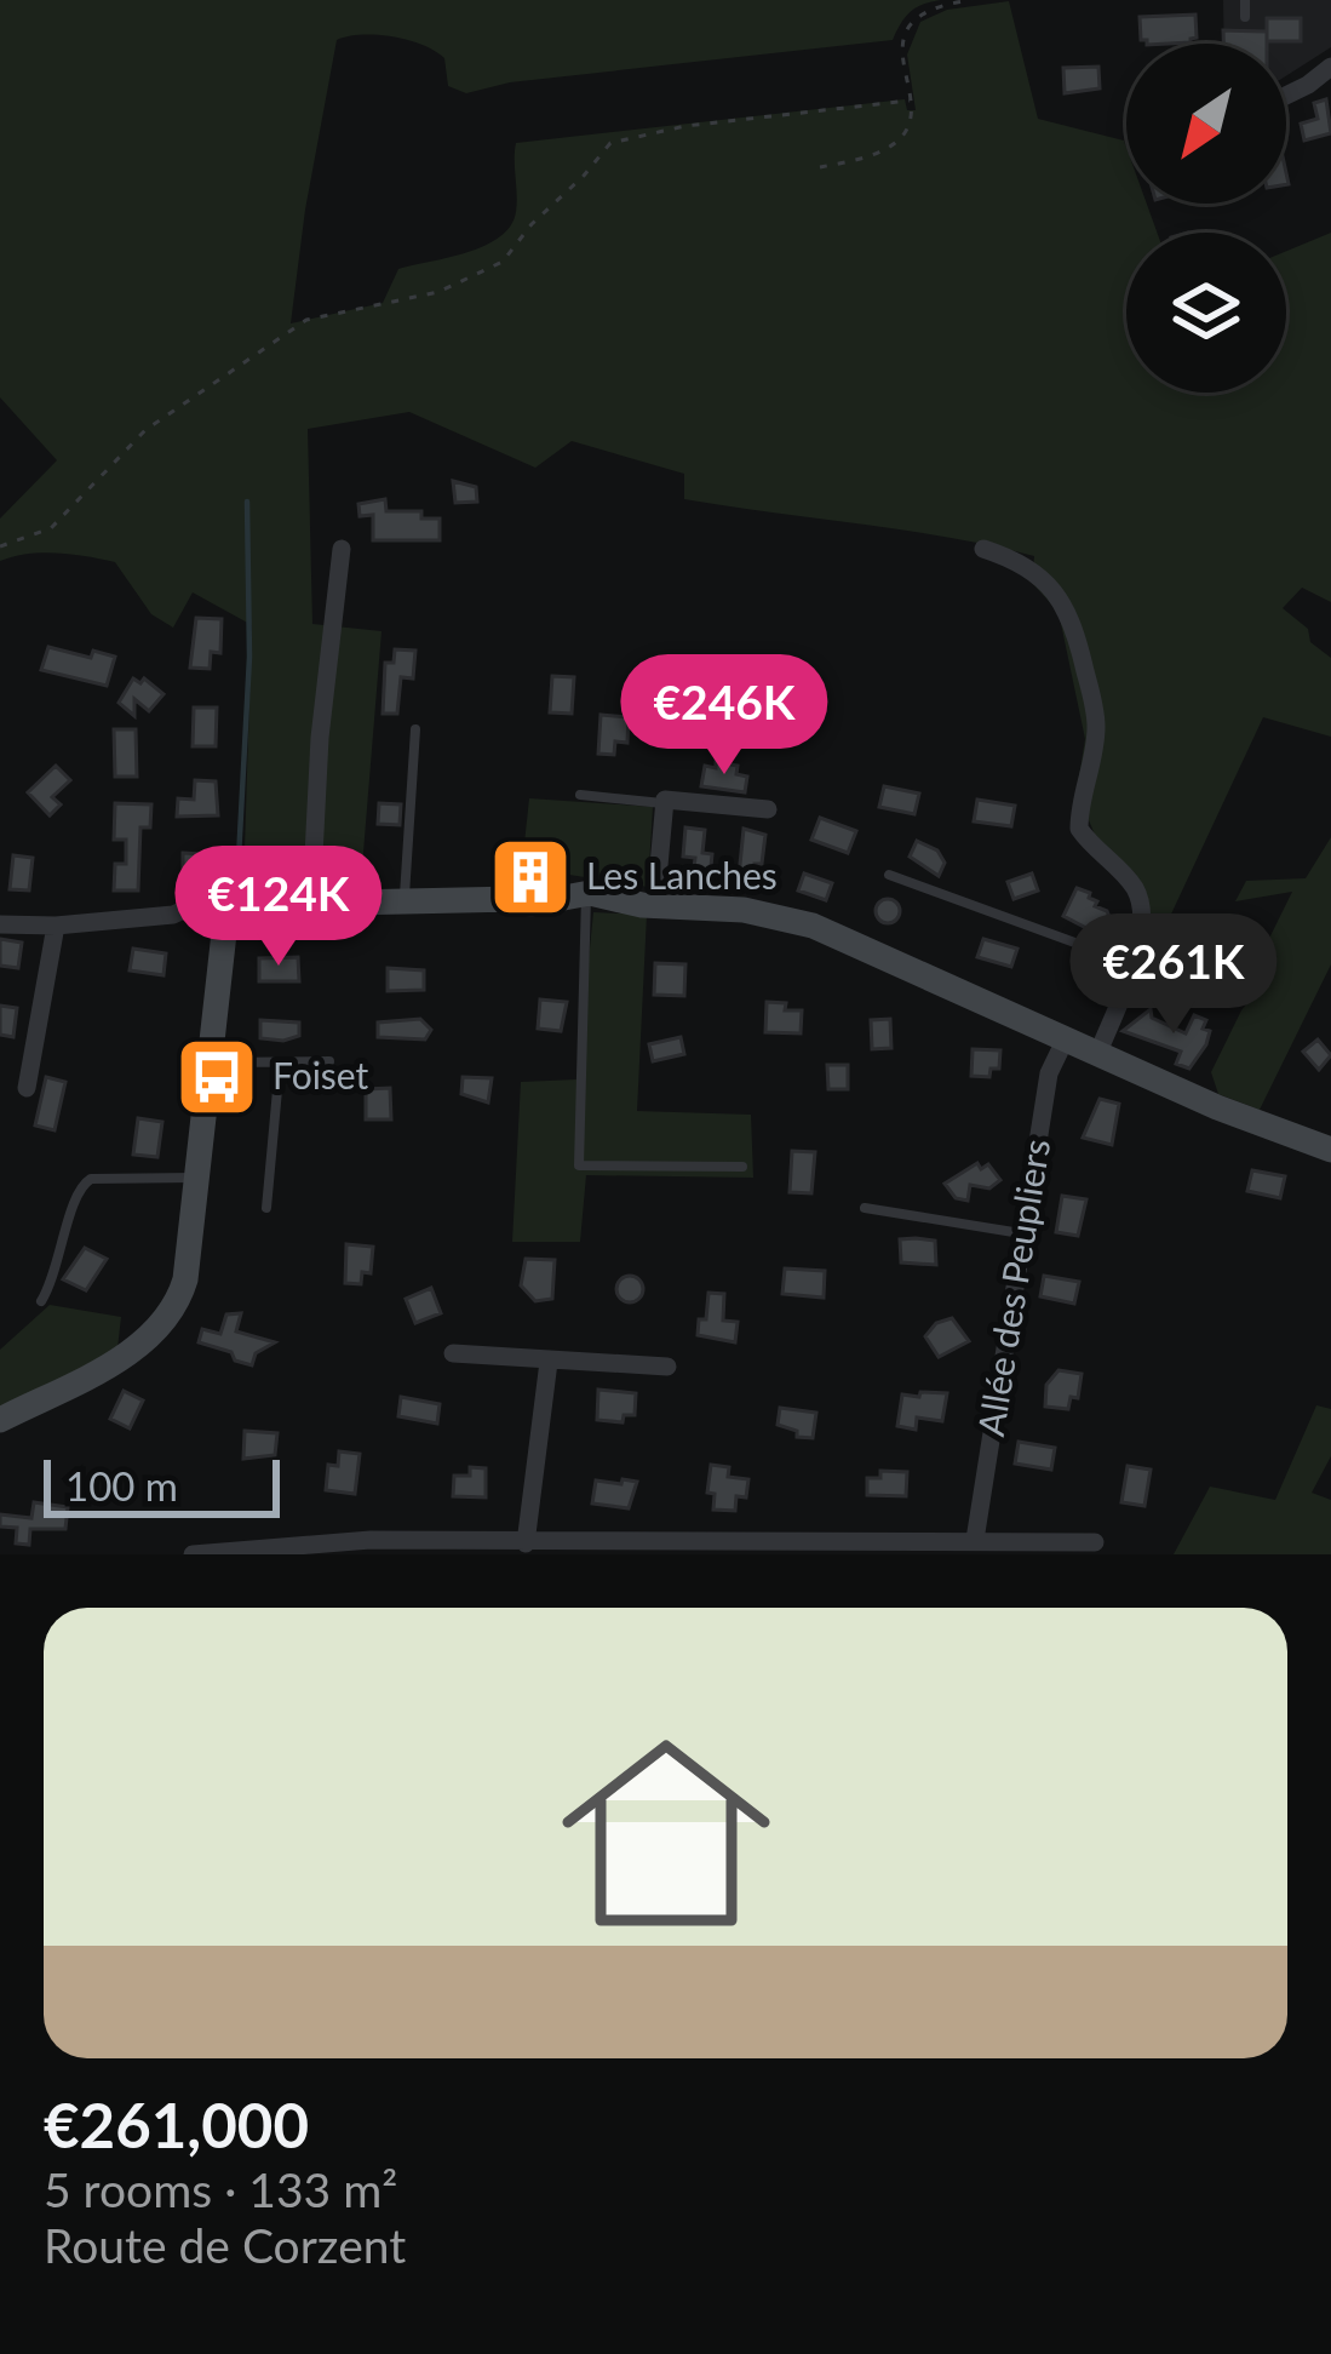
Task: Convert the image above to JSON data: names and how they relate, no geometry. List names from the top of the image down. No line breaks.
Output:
{"streets":{"street":["Allée des Peupliers"]},"places":{"building":["Les Lanches"],"bus stop":["Foiset"]},"scale_bar":"100 m","north":"bottom left","page":{"price":["€246K","€124K","€261K"],"scale":"100 m","list":[{"name":"€261,000","note":"5 rooms · 133 m² · Route de Corzent"}]}}
